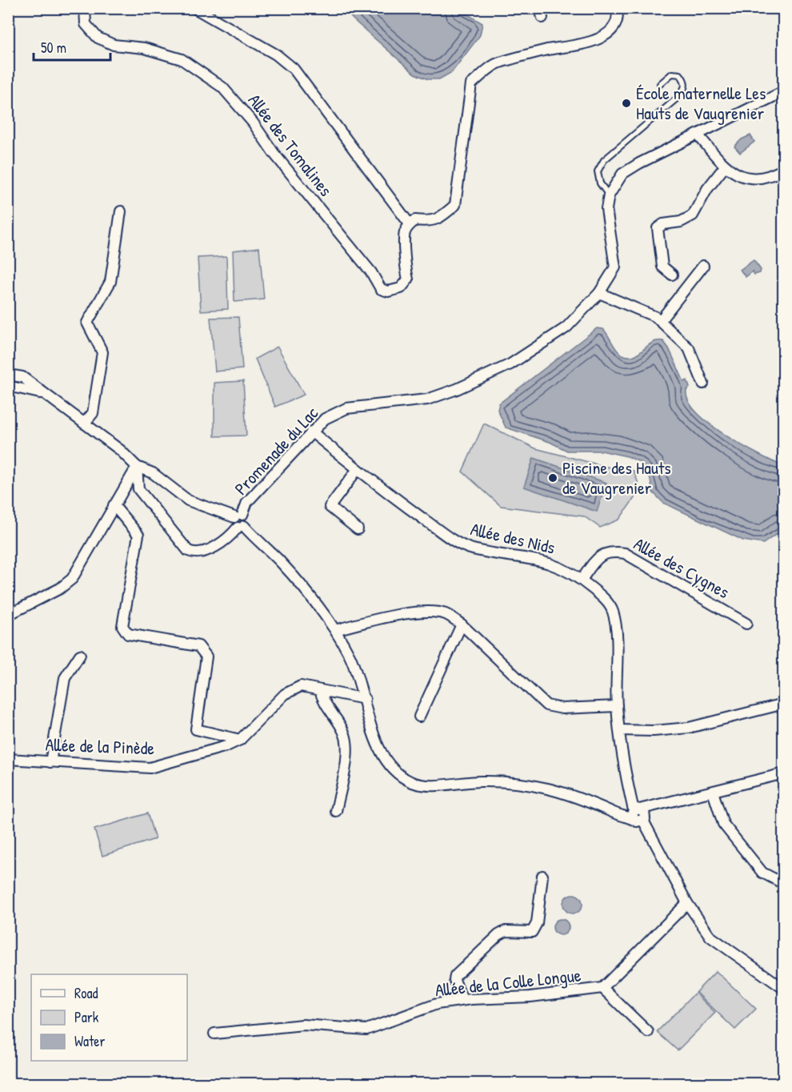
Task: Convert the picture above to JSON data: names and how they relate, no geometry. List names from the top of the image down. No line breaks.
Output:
{"streets":{"street":["Allée des Tomalines","Promenade du Lac","Allée des Nids","Allée des Cygnes","Allée de la Pinède","Allée de la Colle Longue"]},"crossings":[["Promenade du Lac","Allée des Nids"],["Allée des Nids","Allée des Cygnes"],["Allée des Nids","Allée de la Colle Longue"]],"places":["École maternelle Les Hauts de Vaugrenier","Piscine des Hauts de Vaugrenier"],"legend":["Road","Park","Water"],"scale_bar":"50 m"}
